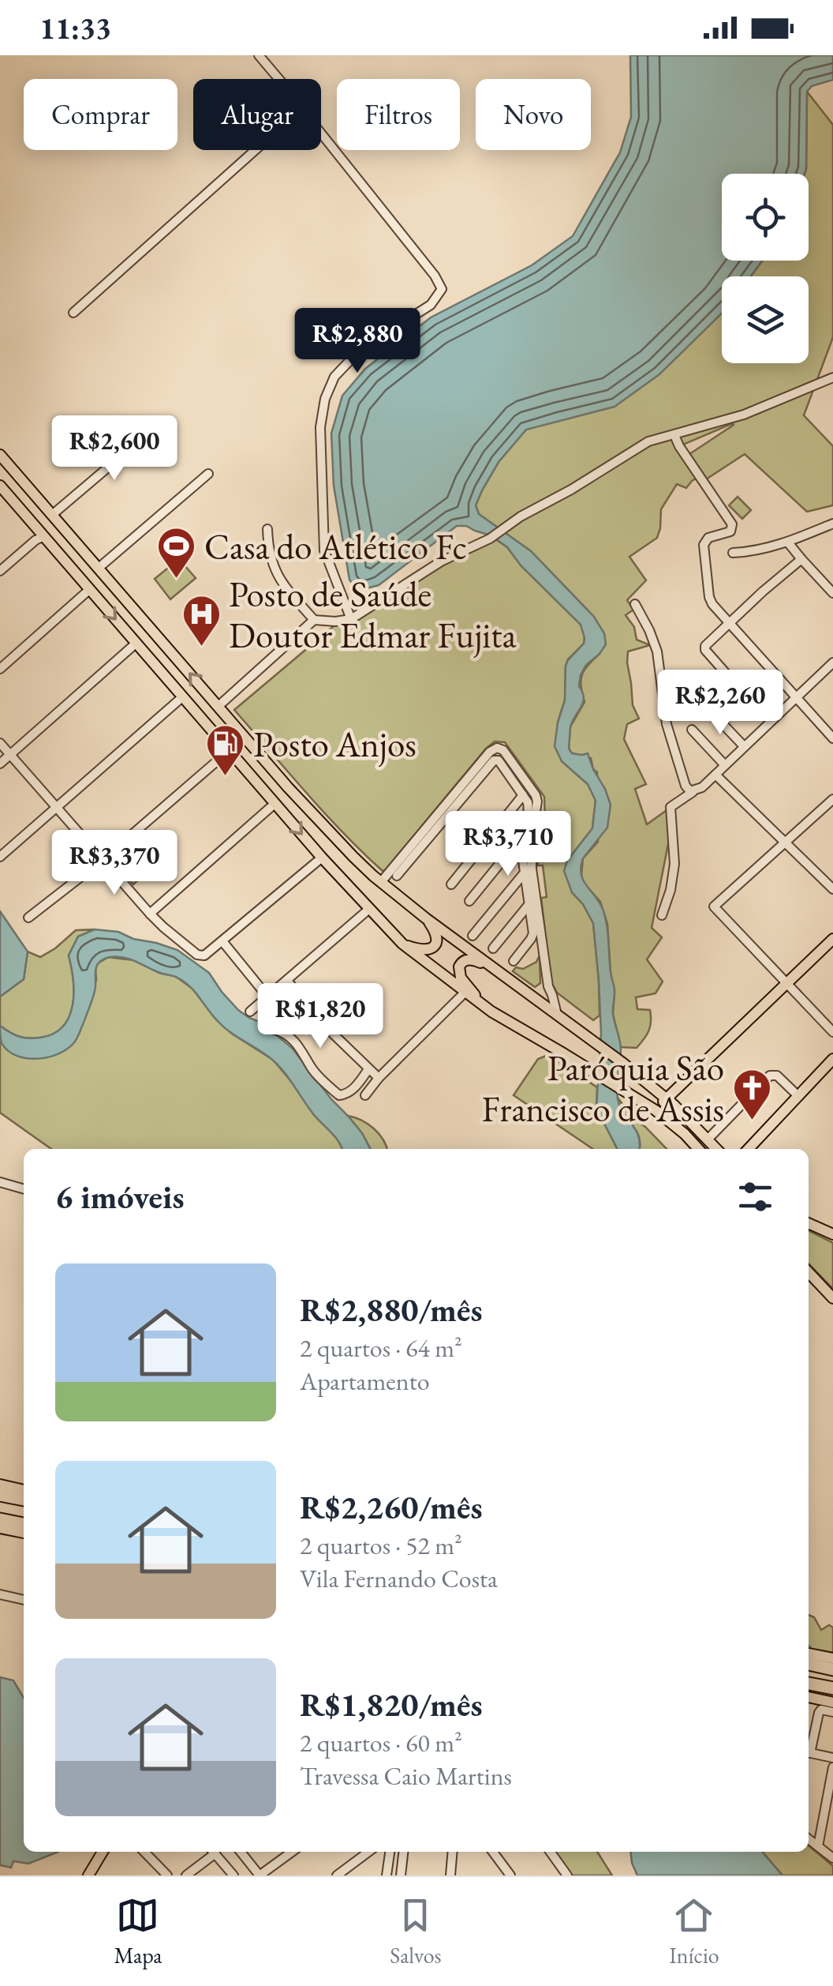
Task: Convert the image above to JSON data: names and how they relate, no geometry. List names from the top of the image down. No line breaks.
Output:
{"places":{"sports":["Casa do Atlético Fc"],"hospital":["Posto de Saúde Doutor Edmar Fujita"],"fuel station":["Posto Anjos"],"church":["Paróquia São Francisco de Assis"]},"page":{"status":"11:33","chip":["Comprar","Alugar","Filtros","Novo"],"price":["R$2,880","R$2,600","R$2,260","R$3,710","R$3,370","R$1,820"],"heading":"6 imóveis","list":[{"name":"R$2,880/mês","note":"2 quartos · 64 m² · Apartamento"},{"name":"R$2,260/mês","note":"2 quartos · 52 m² · Vila Fernando Costa"},{"name":"R$1,820/mês","note":"2 quartos · 60 m² · Travessa Caio Martins"}],"tabs":["Mapa","Salvos","Início"]}}
